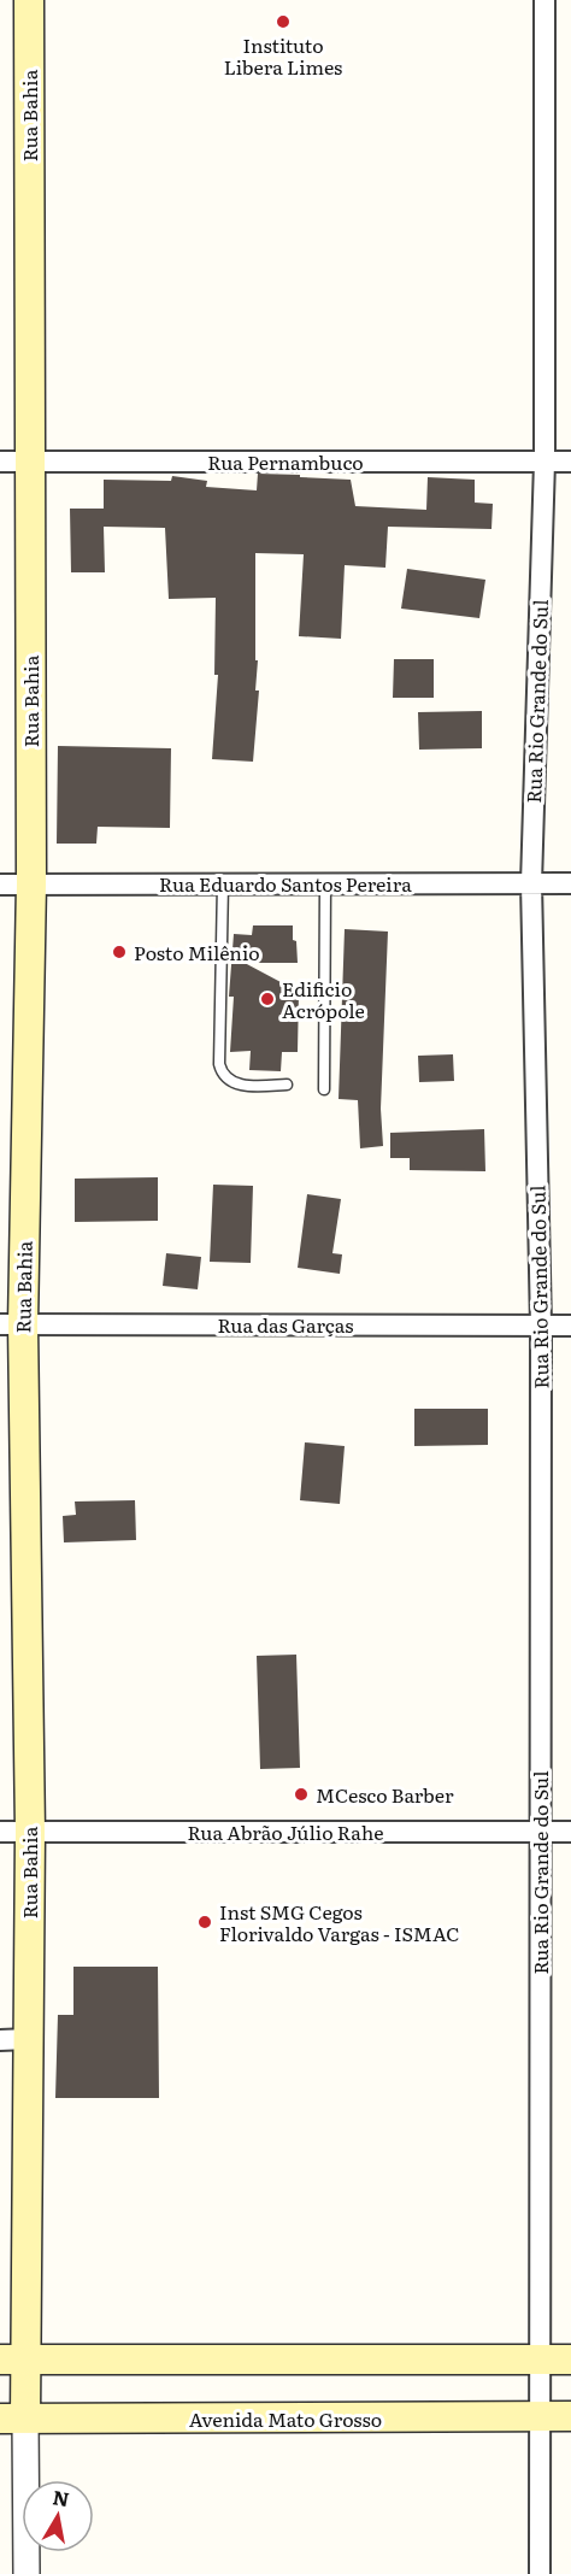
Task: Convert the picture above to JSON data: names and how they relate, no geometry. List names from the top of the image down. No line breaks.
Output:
{"streets":{"main road":["Rua Bahia","Avenida Mato Grosso"],"street":["Rua Pernambuco","Rua Rio Grande do Sul","Rua Eduardo Santos Pereira","Rua das Garças","Rua Abrão Júlio Rahe"]},"crossings":[["Rua Bahia","Rua Pernambuco"],["Rua Bahia","Rua Eduardo Santos Pereira"],["Rua Bahia","Rua das Garças"],["Rua Bahia","Rua Abrão Júlio Rahe"],["Rua Bahia","Avenida Mato Grosso"],["Rua Pernambuco","Rua Rio Grande do Sul"],["Rua Rio Grande do Sul","Rua Eduardo Santos Pereira"],["Rua Rio Grande do Sul","Rua das Garças"],["Rua Rio Grande do Sul","Rua Abrão Júlio Rahe"],["Rua Rio Grande do Sul","Avenida Mato Grosso"]],"places":["Instituto Libera Limes","Posto Milênio","Edificio Acrópole","MCesco Barber","Inst SMG Cegos Florivaldo Vargas - ISMAC"],"north":"top"}
